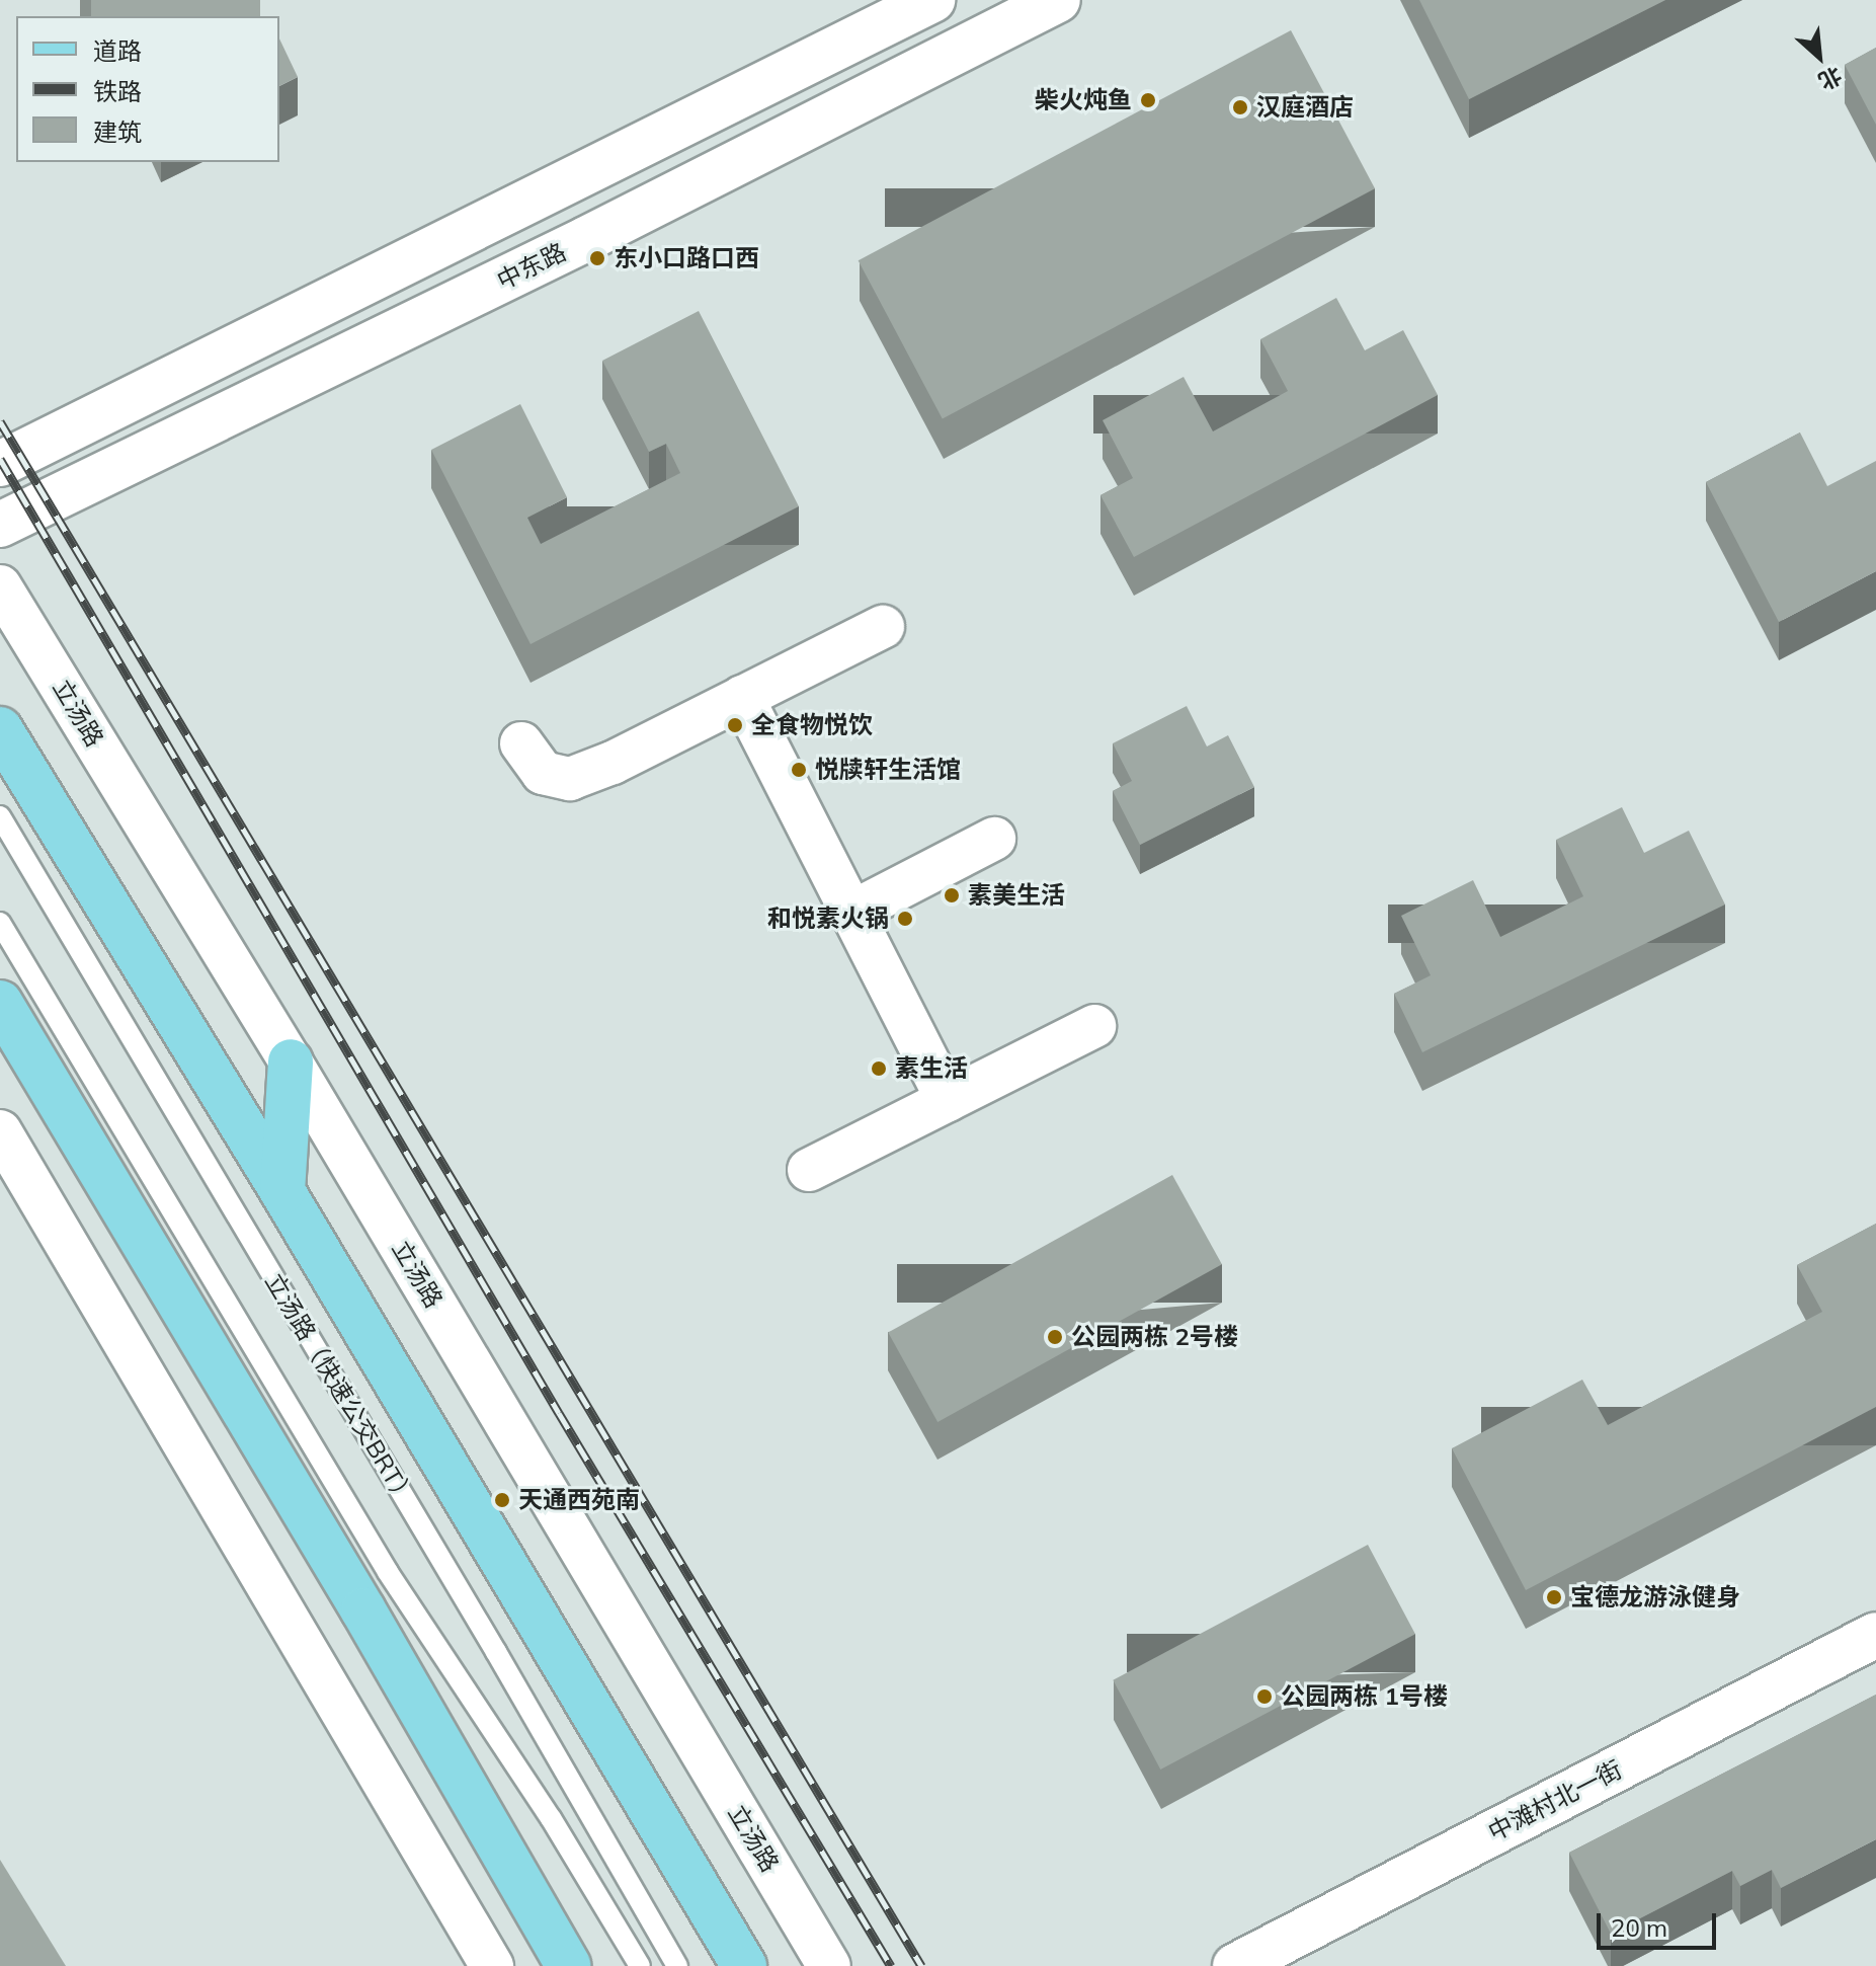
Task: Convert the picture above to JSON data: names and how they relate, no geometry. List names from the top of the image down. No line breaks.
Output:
{"streets":{"street":["中东路","立汤路","中滩村北一街"],"lane":["立汤路（快速公交BRT）"]},"places":["柴火炖鱼","汉庭酒店","东小口路口西","全食物悦饮","悦牍轩生活馆","素美生活","和悦素火锅","素生活","公园两栋 2号楼","天通西苑南","宝德龙游泳健身","公园两栋 1号楼"],"legend":["道路","铁路","建筑"],"scale_bar":"20 m","north":"bottom right"}
